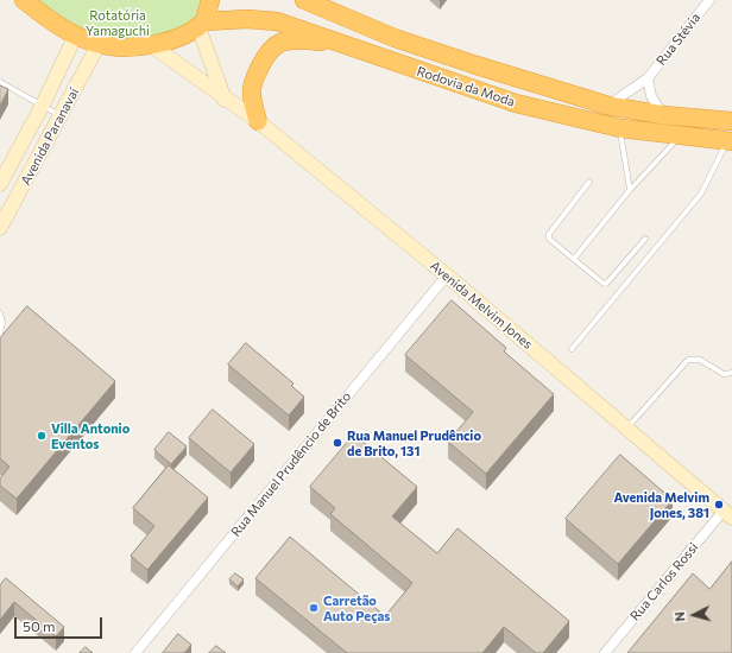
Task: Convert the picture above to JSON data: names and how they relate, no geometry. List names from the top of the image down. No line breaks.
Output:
{"streets":{"highway":["Rodovia da Moda"],"street":["Rua Stévia","Avenida Paranavaí","Avenida Melvim Jones","Rua Manuel Prudêncio de Brito","Rua Carlos Rossi"]},"crossings":[["Rua Stévia","Rodovia da Moda"],["Avenida Melvim Jones","Rua Manuel Prudêncio de Brito"],["Avenida Melvim Jones","Rua Carlos Rossi"]],"parks":["Rotatória Yamaguchi"],"places":["Villa Antonio Eventos","Rua Manuel Prudêncio de Brito, 131","Avenida Melvim Jones, 381","Carretão Auto Peças"],"scale_bar":"50 m","north":"left"}
